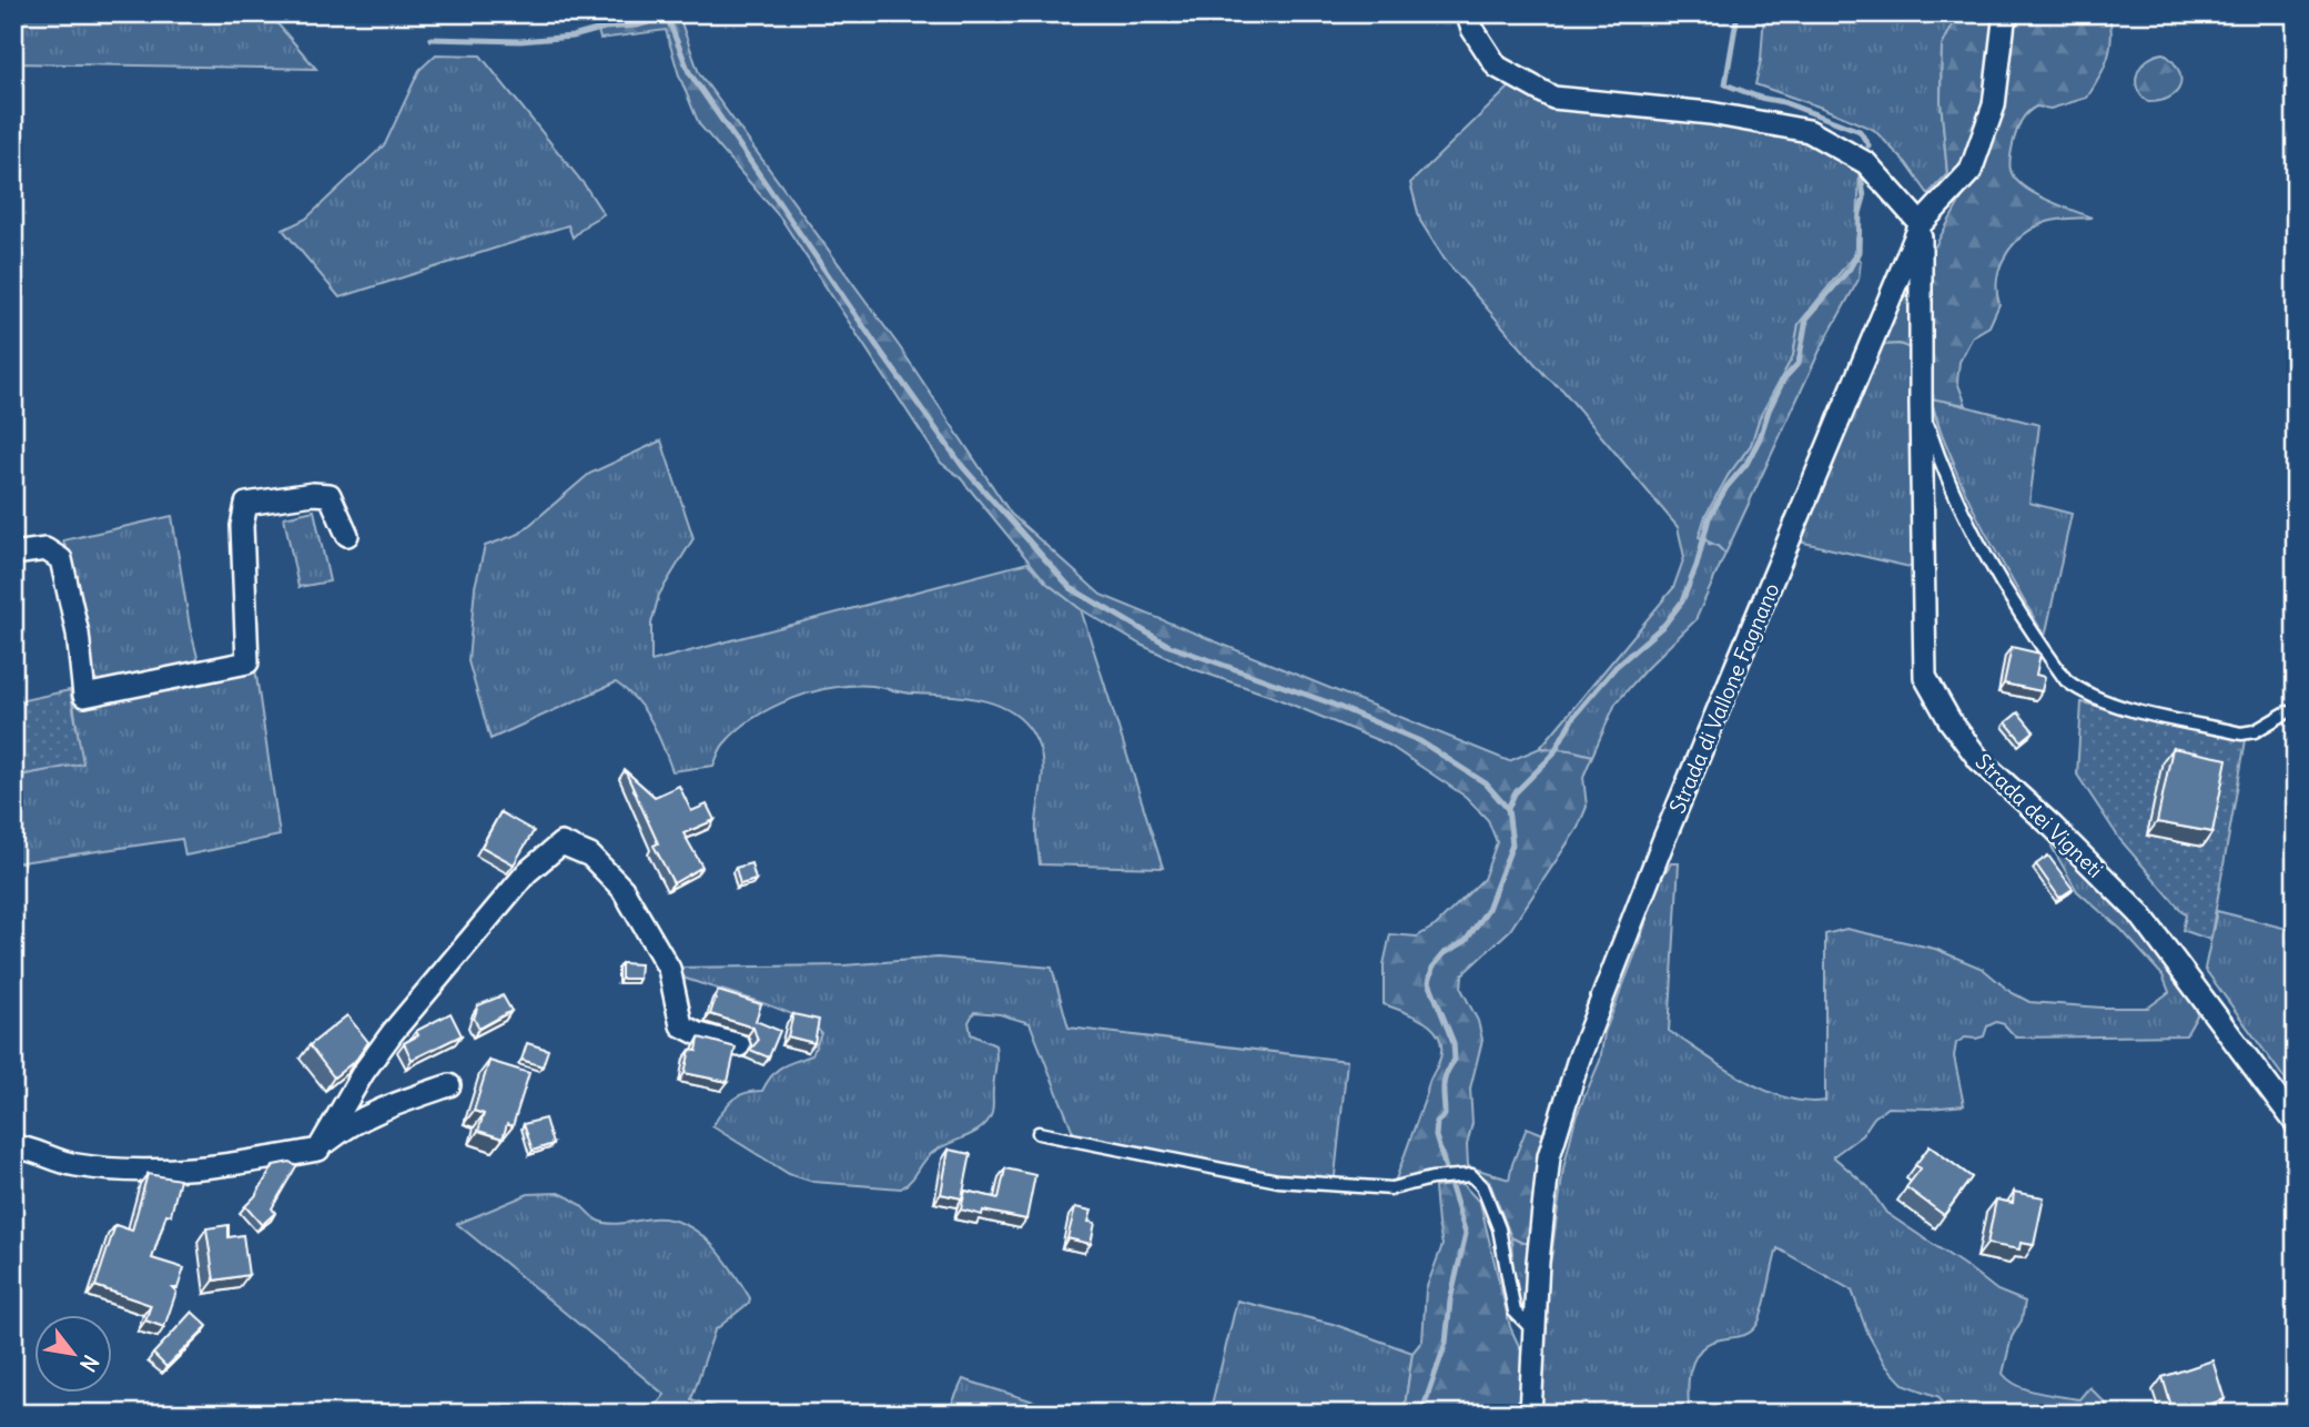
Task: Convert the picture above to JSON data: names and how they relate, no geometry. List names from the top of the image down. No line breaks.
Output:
{"streets":{"street":["Strada di Vallone Fagnano","Strada dei Vigneti"]},"crossings":[["Strada di Vallone Fagnano","Strada dei Vigneti"]],"north":"bottom right"}
